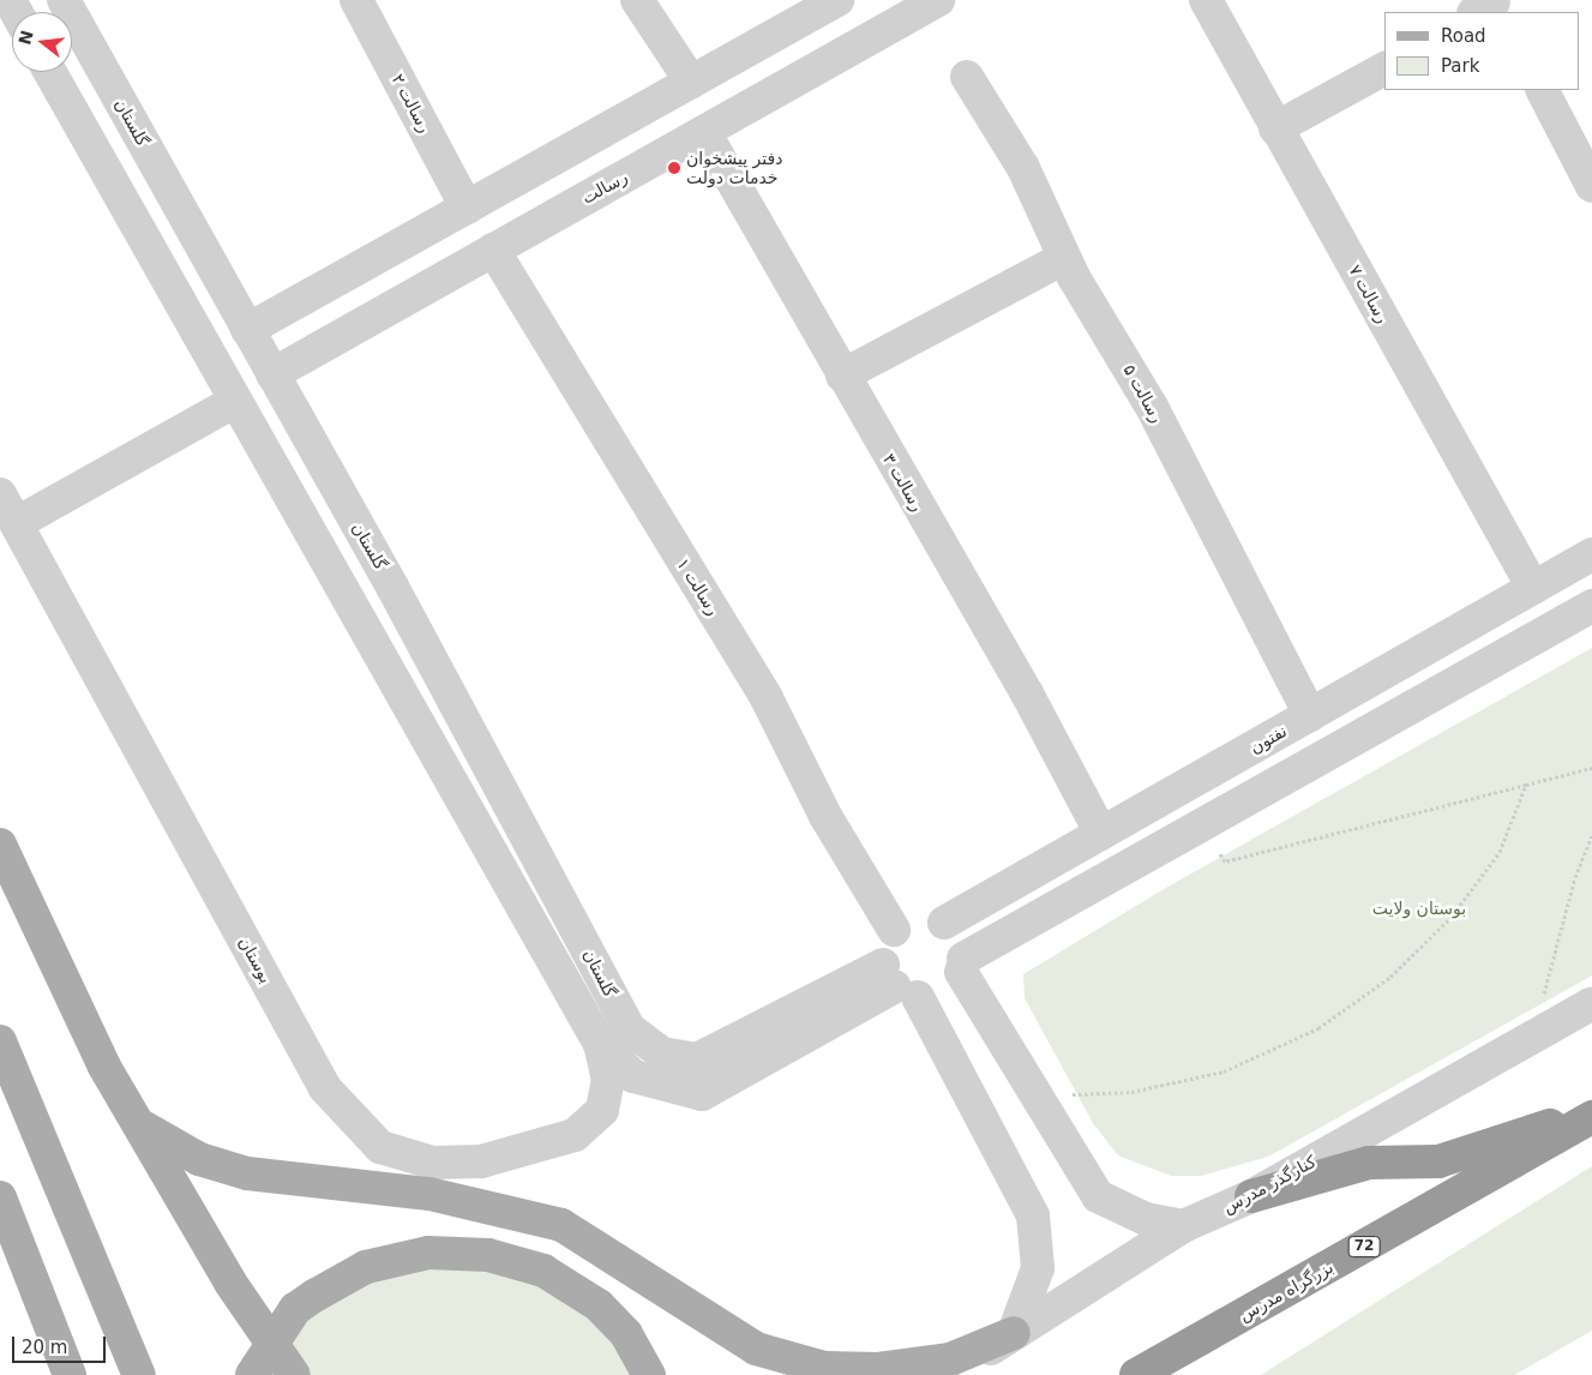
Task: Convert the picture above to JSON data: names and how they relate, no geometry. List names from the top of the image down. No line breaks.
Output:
{"streets":{"highway":["72","بزرگراه مدرس"],"street":["رسالت ۲","گلستان","رسالت","رسالت ۷","رسالت ۵","رسالت ۳","رسالت ۱","نفتون","بوستان","کنارگذر مدرس"]},"crossings":[["گلستان","رسالت"],["گلستان","رسالت ۱"],["گلستان","نفتون"],["گلستان","بوستان"],["رسالت","رسالت ۳"],["رسالت","رسالت ۱"],["رسالت ۷","نفتون"],["رسالت ۵","نفتون"],["رسالت ۳","نفتون"],["رسالت ۱","نفتون"]],"parks":["بوستان ولایت"],"places":["دفتر پیشخوان خدمات دولت"],"legend":["Road","Park"],"scale_bar":"20 m","north":"left"}
